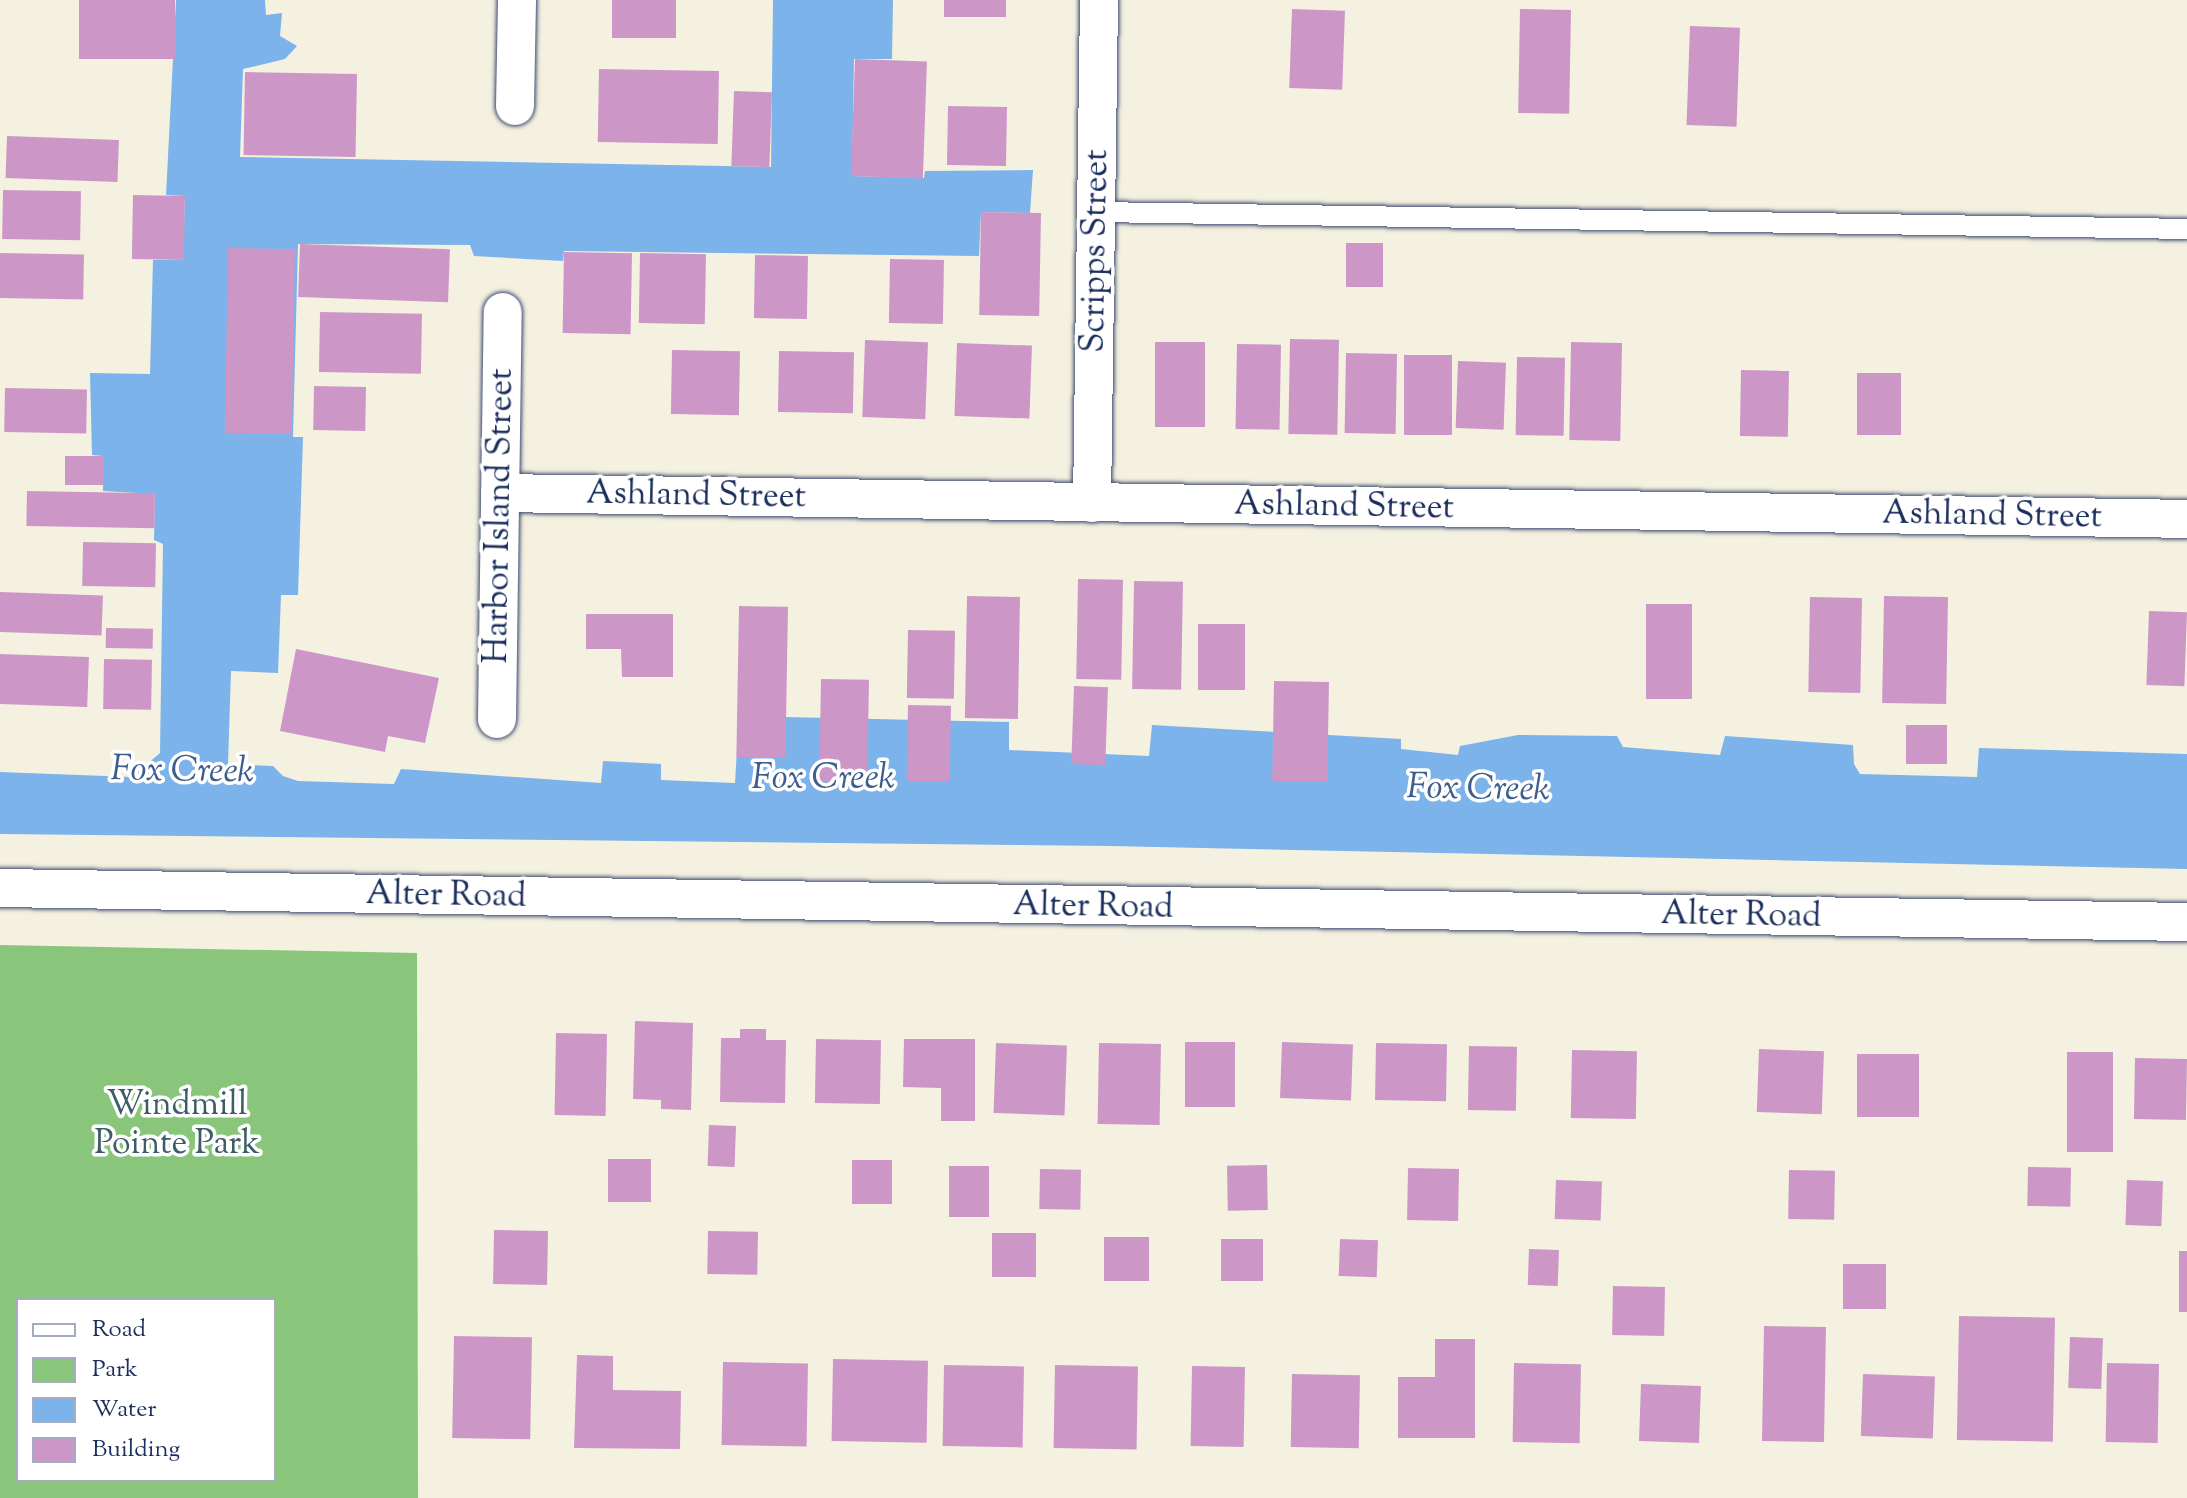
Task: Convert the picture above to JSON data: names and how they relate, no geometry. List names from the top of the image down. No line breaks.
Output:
{"streets":{"street":["Scripps Street","Ashland Street","Harbor Island Street","Alter Road"]},"crossings":[["Scripps Street","Ashland Street"],["Ashland Street","Harbor Island Street"]],"water":["Fox Creek"],"parks":["Windmill Pointe Park"],"legend":["Road","Park","Water","Building"]}
